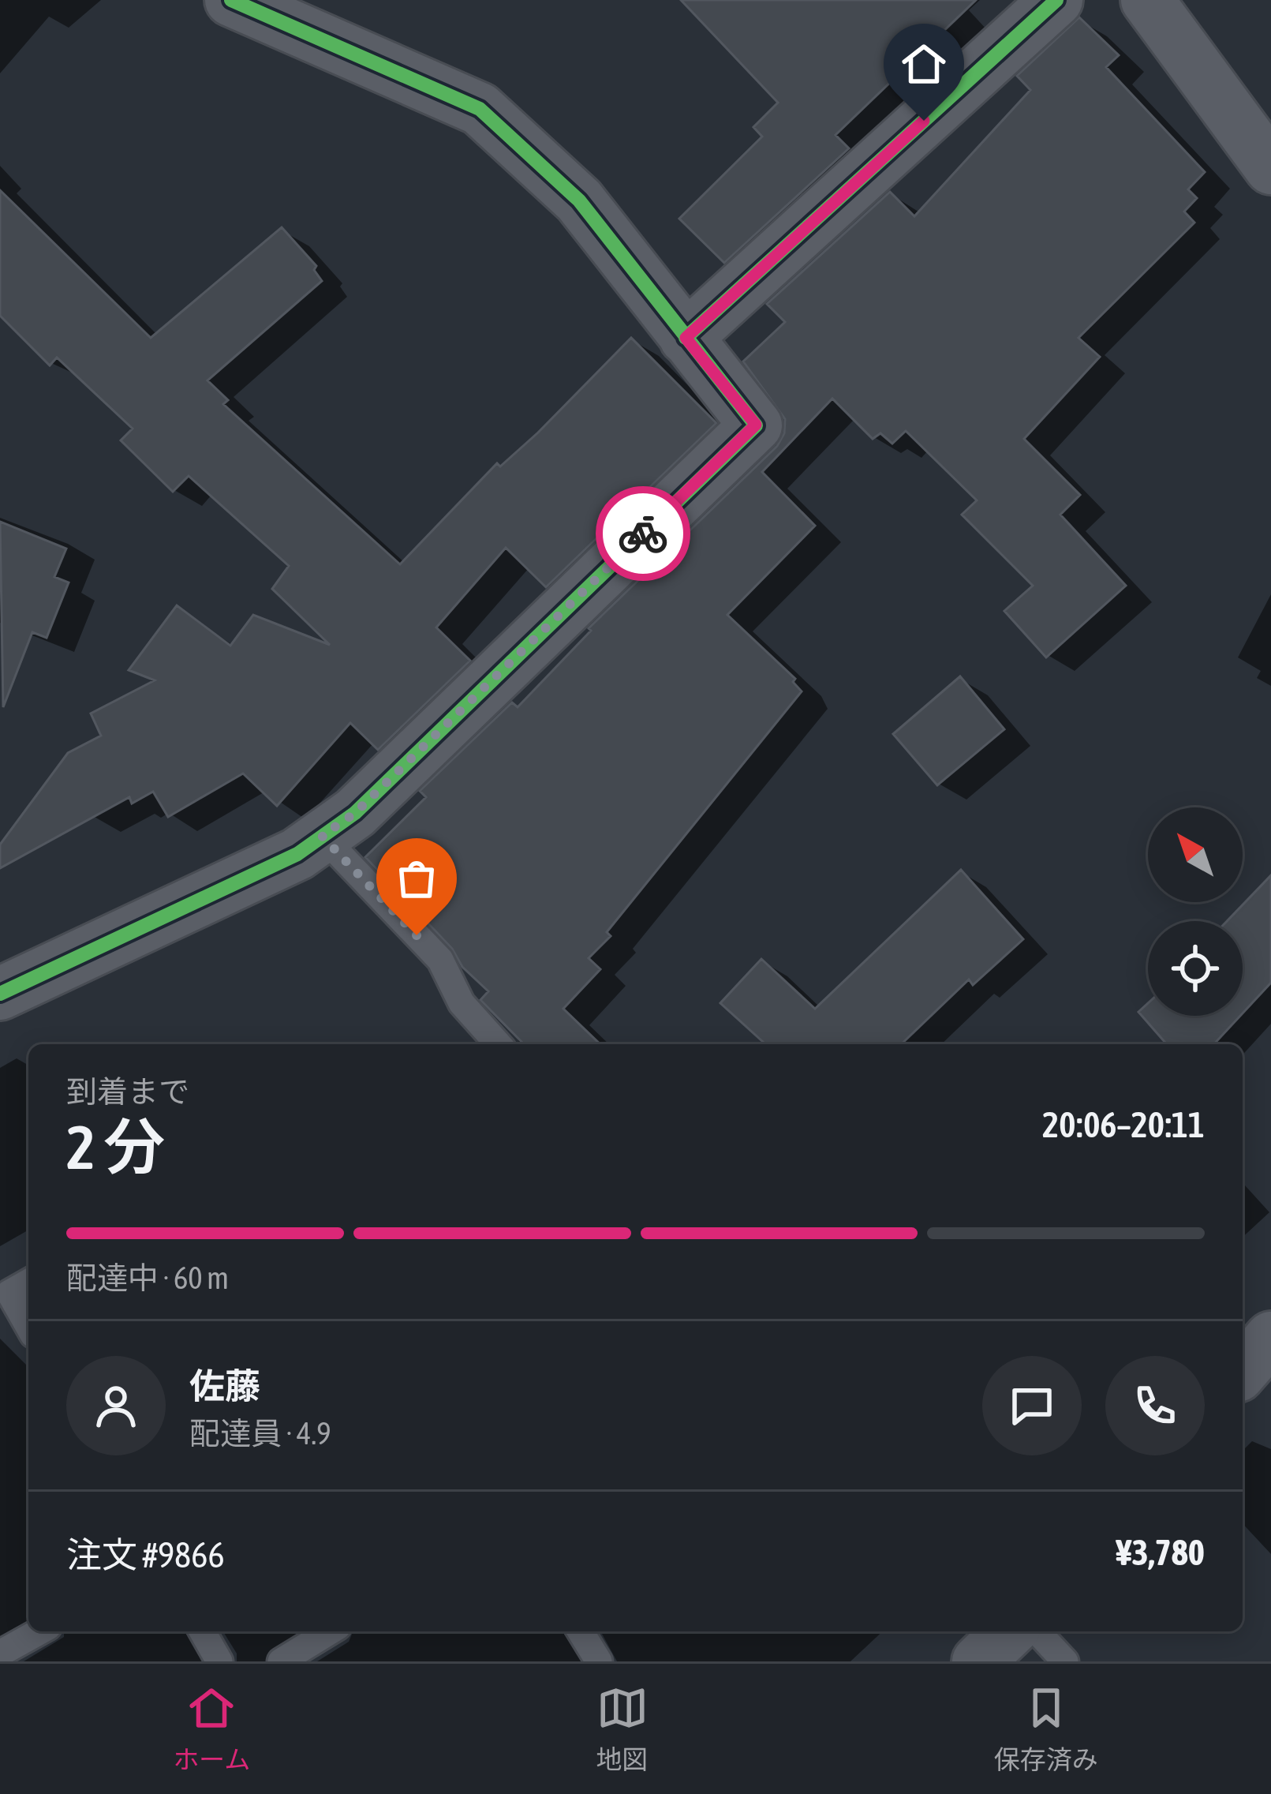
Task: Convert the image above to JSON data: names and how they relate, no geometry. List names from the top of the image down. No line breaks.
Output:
{"north":"top left","page":{"heading":["2 分","到着まで","20:06–20:11"],"panel":["佐藤","配達員 · 4.9","注文 #9866","¥3,780"],"bar":"配達中 · 60 m","tabs":["ホーム","地図","保存済み"]}}
